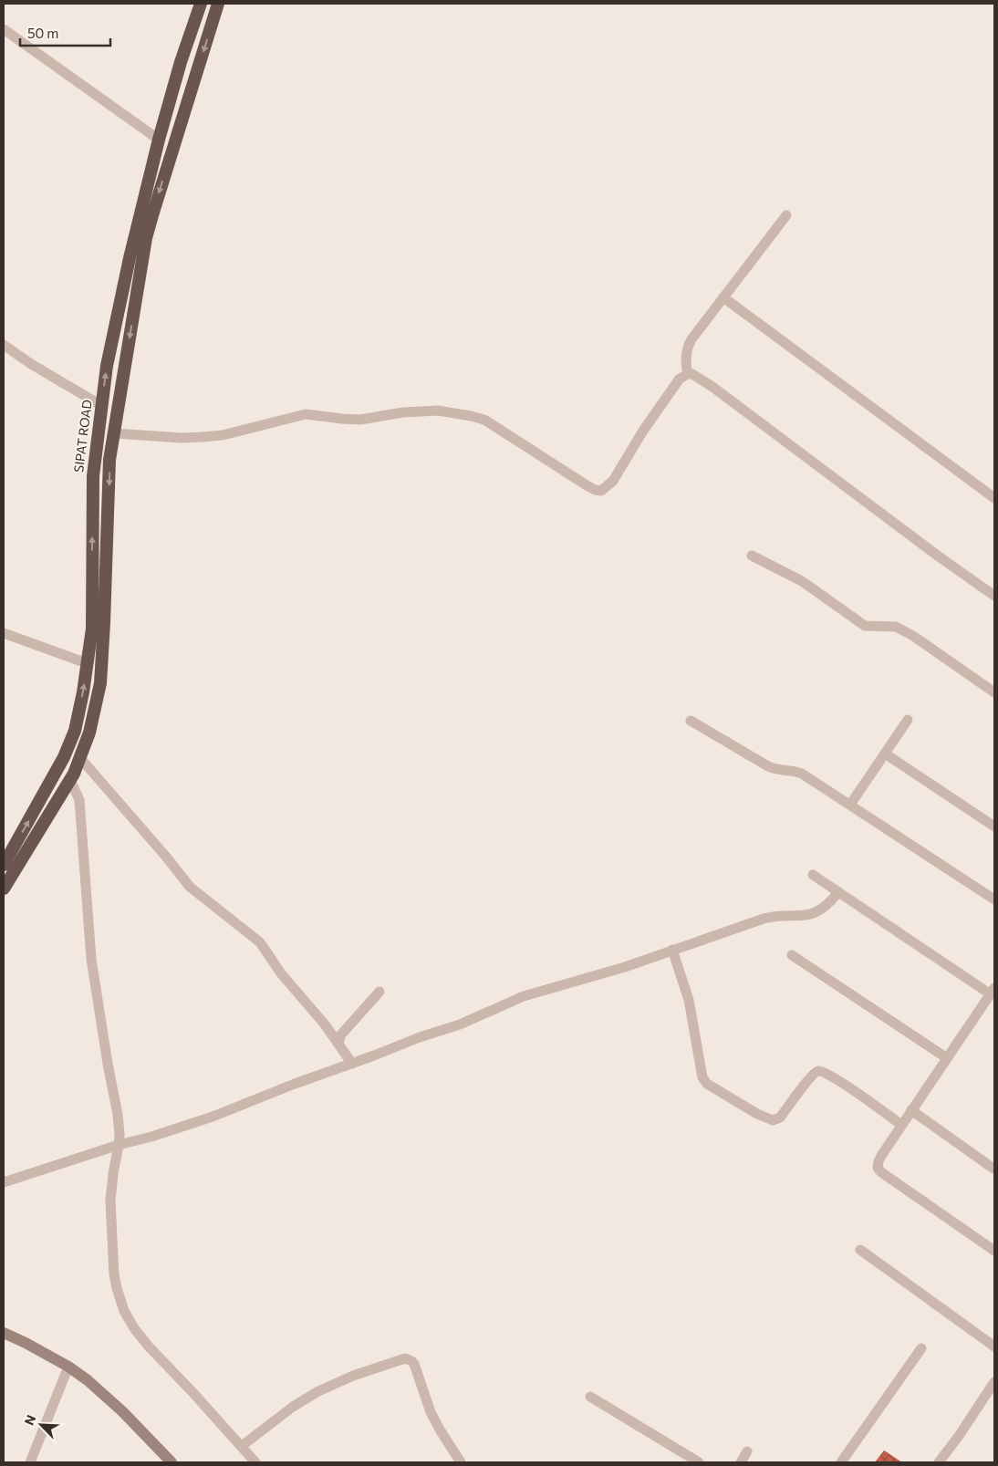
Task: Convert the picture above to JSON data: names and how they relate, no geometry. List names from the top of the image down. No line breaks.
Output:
{"streets":{"highway":["SIPAT ROAD"]},"scale_bar":"50 m","north":"top left"}
